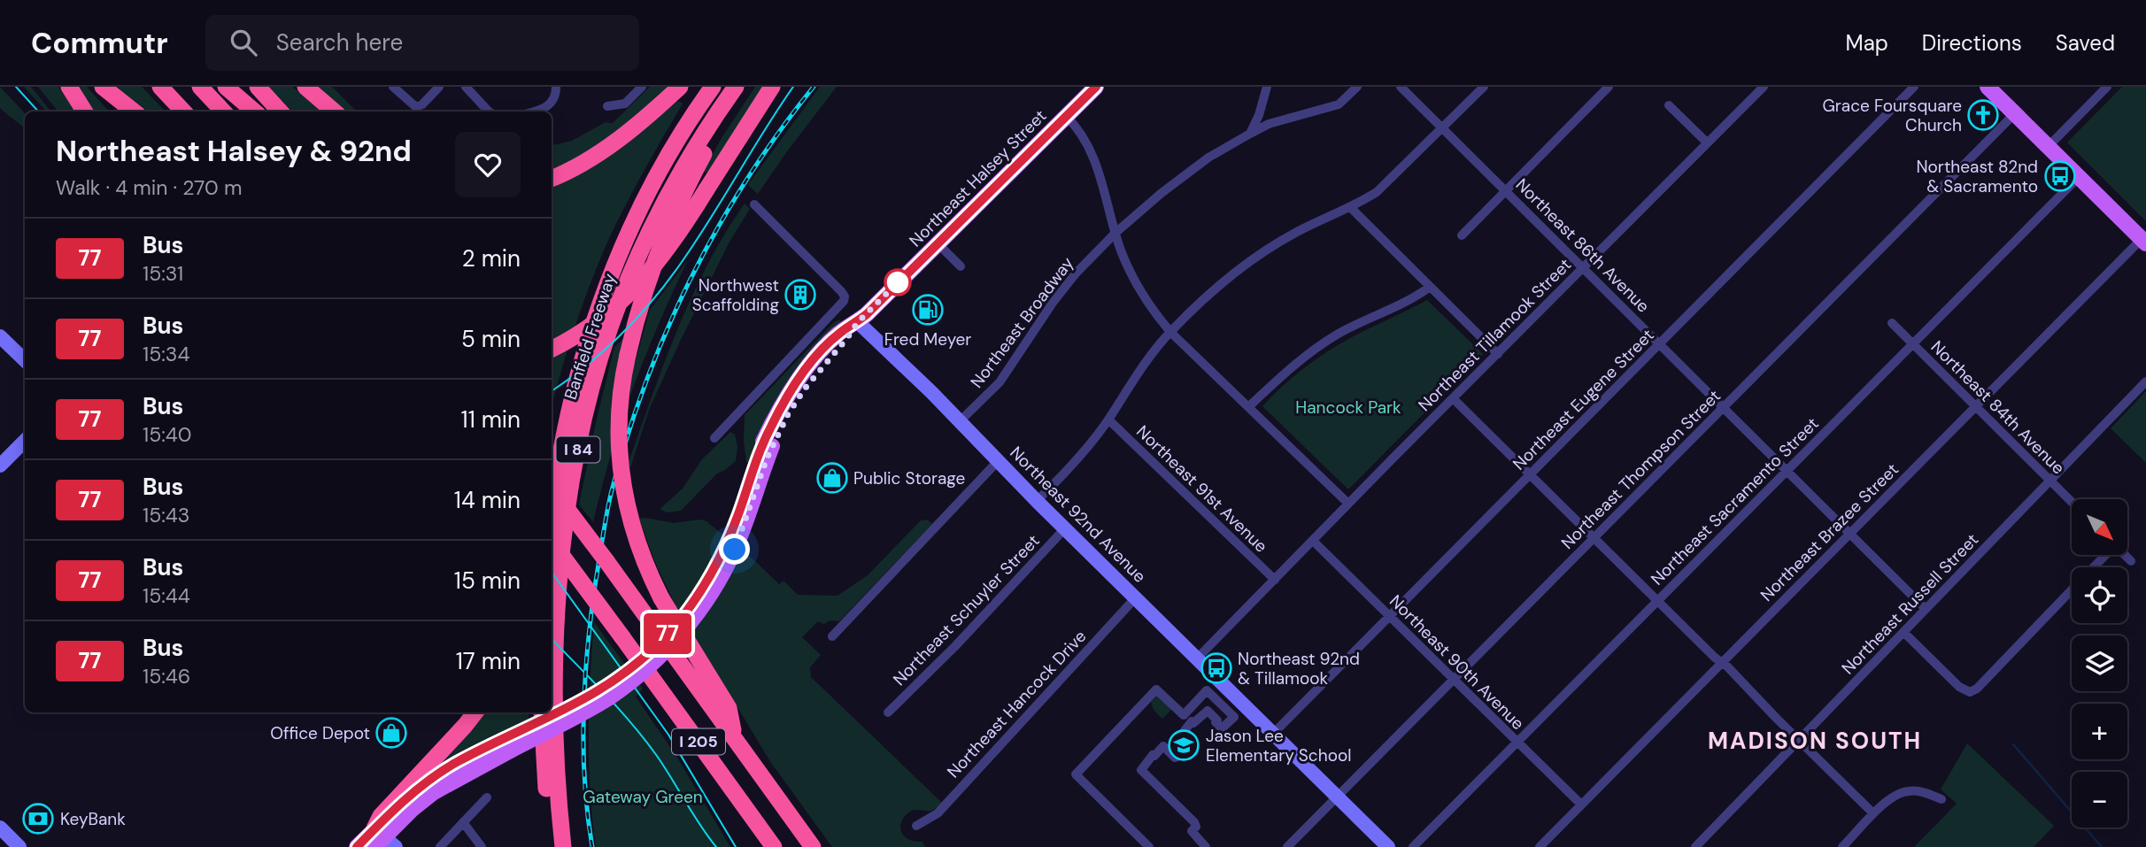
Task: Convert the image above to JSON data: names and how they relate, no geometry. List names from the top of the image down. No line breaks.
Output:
{"streets":{"highway":["Banfield Freeway","I 84","I 205"],"main road":["Northeast Halsey Street"],"street":["Northeast 86th Avenue","Northeast Broadway","Northeast Tillamook Street","Northeast Eugene Street","Northeast 84th Avenue","Northeast Thompson Street","Northeast 91st Avenue","Northeast Sacramento Street","Northeast 92nd Avenue","Northeast Brazee Street","Northeast Russell Street","Northeast Schuyler Street","Northeast 90th Avenue","Northeast Hancock Drive"]},"crossings":[["Northeast Halsey Street","Northeast 92nd Avenue"],["Northeast 86th Avenue","Northeast Tillamook Street"],["Northeast 86th Avenue","Northeast Eugene Street"],["Northeast 86th Avenue","Northeast Thompson Street"],["Northeast 86th Avenue","Northeast Sacramento Street"],["Northeast 86th Avenue","Northeast Brazee Street"],["Northeast 86th Avenue","Northeast Russell Street"],["Northeast Broadway","Northeast 92nd Avenue"],["Northeast Tillamook Street","Northeast 91st Avenue"],["Northeast Tillamook Street","Northeast 92nd Avenue"],["Northeast Tillamook Street","Northeast 90th Avenue"],["Northeast Eugene Street","Northeast 92nd Avenue"],["Northeast Eugene Street","Northeast 90th Avenue"],["Northeast 84th Avenue","Northeast Sacramento Street"],["Northeast 84th Avenue","Northeast Brazee Street"],["Northeast 84th Avenue","Northeast Russell Street"],["Northeast Thompson Street","Northeast 92nd Avenue"],["Northeast Thompson Street","Northeast 90th Avenue"],["Northeast Sacramento Street","Northeast 90th Avenue"],["Northeast 92nd Avenue","Northeast Schuyler Street"],["Northeast 92nd Avenue","Northeast Hancock Drive"],["Northeast Brazee Street","Northeast 90th Avenue"]],"districts":["MADISON SOUTH"],"parks":["Hancock Park","Gateway Green"],"places":{"church":["Grace Foursquare Church"],"bus stop":["Northeast 82nd & Sacramento","Northeast 92nd & Tillamook"],"building":["Northwest Scaffolding"],"fuel station":["Fred Meyer"],"shop":["Public Storage","Office Depot"],"school or university":["Jason Lee Elementary School"],"bank":["KeyBank"]},"lines":["bus line 77"],"north":"bottom right","page":{"header":"Commutr","search":"Search here","nav":["Map","Directions","Saved"],"on_map":"77","heading":["Northeast Halsey & 92nd","Walk · 4 min · 270 m"],"list":[{"mark":"77","name":"Bus","note":"15:31","value":"2 min"},{"mark":"77","name":"Bus","note":"15:34","value":"5 min"},{"mark":"77","name":"Bus","note":"15:40","value":"11 min"},{"mark":"77","name":"Bus","note":"15:43","value":"14 min"},{"mark":"77","name":"Bus","note":"15:44","value":"15 min"},{"mark":"77","name":"Bus","note":"15:46","value":"17 min"}],"map_buttons":["+","−"]}}
